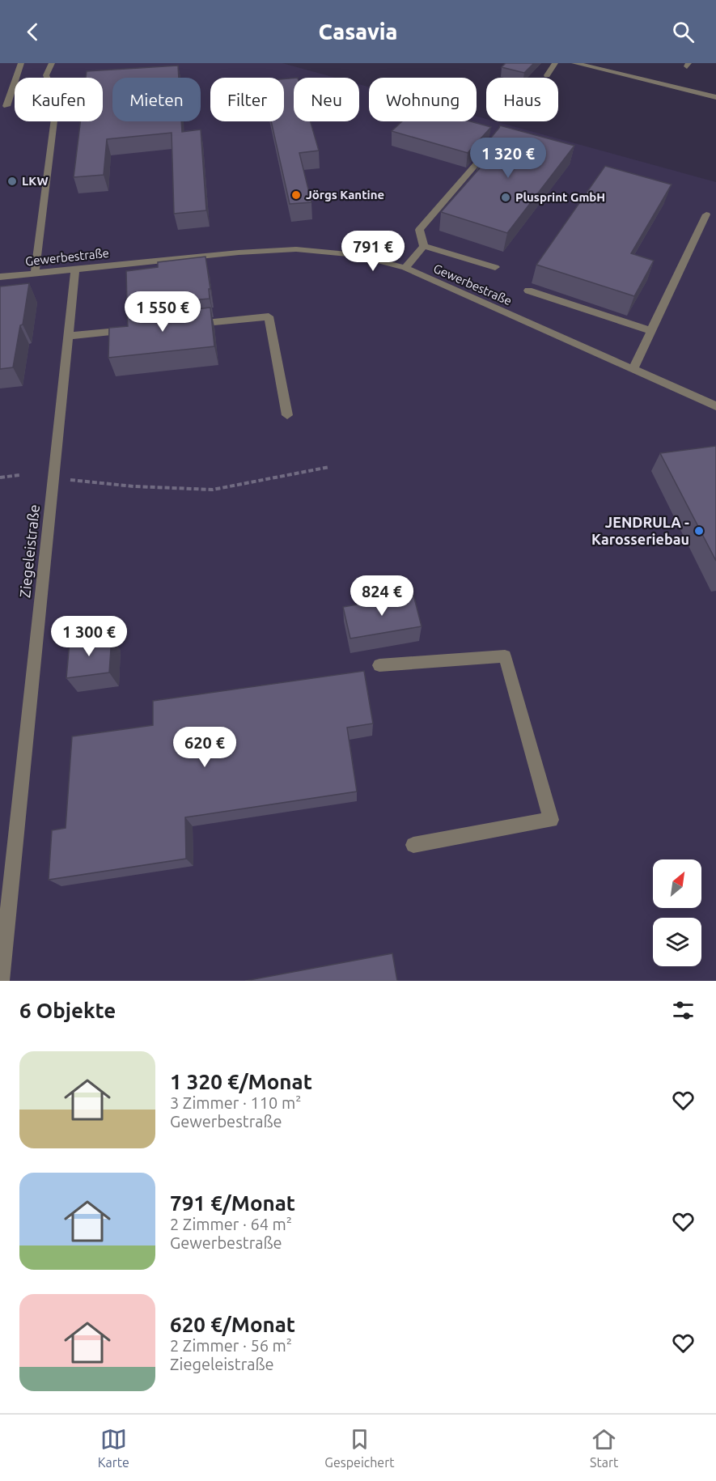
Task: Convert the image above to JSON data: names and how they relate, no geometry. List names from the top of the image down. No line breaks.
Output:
{"streets":{"street":["Gewerbestraße","Ziegeleistraße"]},"crossings":[["Gewerbestraße","Ziegeleistraße"]],"places":["LKW","Jörgs Kantine","Plusprint GmbH","JENDRULA - Karosseriebau"],"north":"top right","page":{"header":"Casavia","chip":["Kaufen","Mieten","Filter","Neu","Wohnung","Haus"],"price":["1 320 €","791 €","1 550 €","824 €","1 300 €","620 €"],"heading":"6 Objekte","list":[{"name":"1 320 €/Monat","note":"3 Zimmer · 110 m² · Gewerbestraße"},{"name":"791 €/Monat","note":"2 Zimmer · 64 m² · Gewerbestraße"},{"name":"620 €/Monat","note":"2 Zimmer · 56 m² · Ziegeleistraße"}],"tabs":["Karte","Gespeichert","Start"]}}
